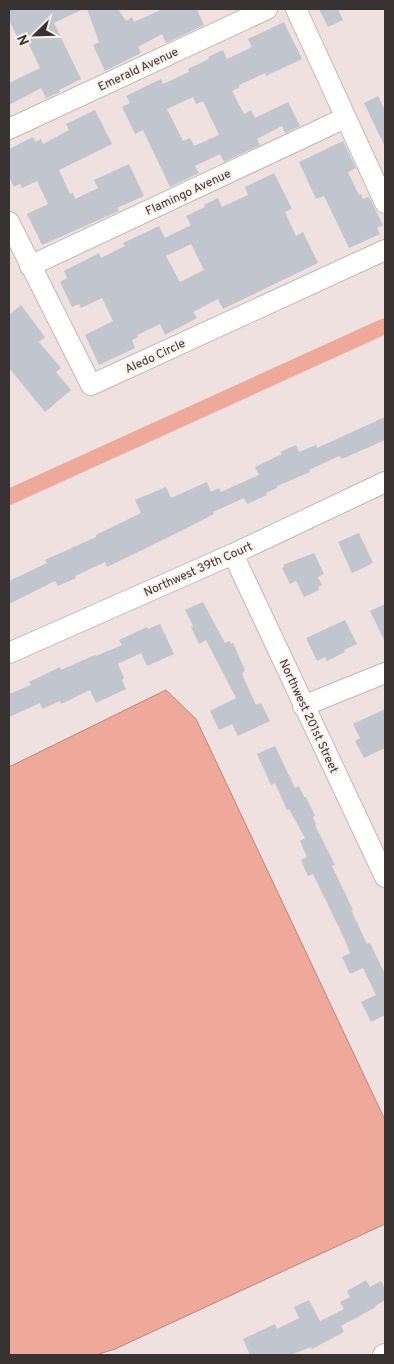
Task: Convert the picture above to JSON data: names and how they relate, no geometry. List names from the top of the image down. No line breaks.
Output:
{"streets":{"street":["Emerald Avenue","Flamingo Avenue","Aledo Circle","Northwest 39th Court","Northwest 201st Street"]},"crossings":[["Flamingo Avenue","Aledo Circle"],["Northwest 39th Court","Northwest 201st Street"]],"north":"bottom left"}
